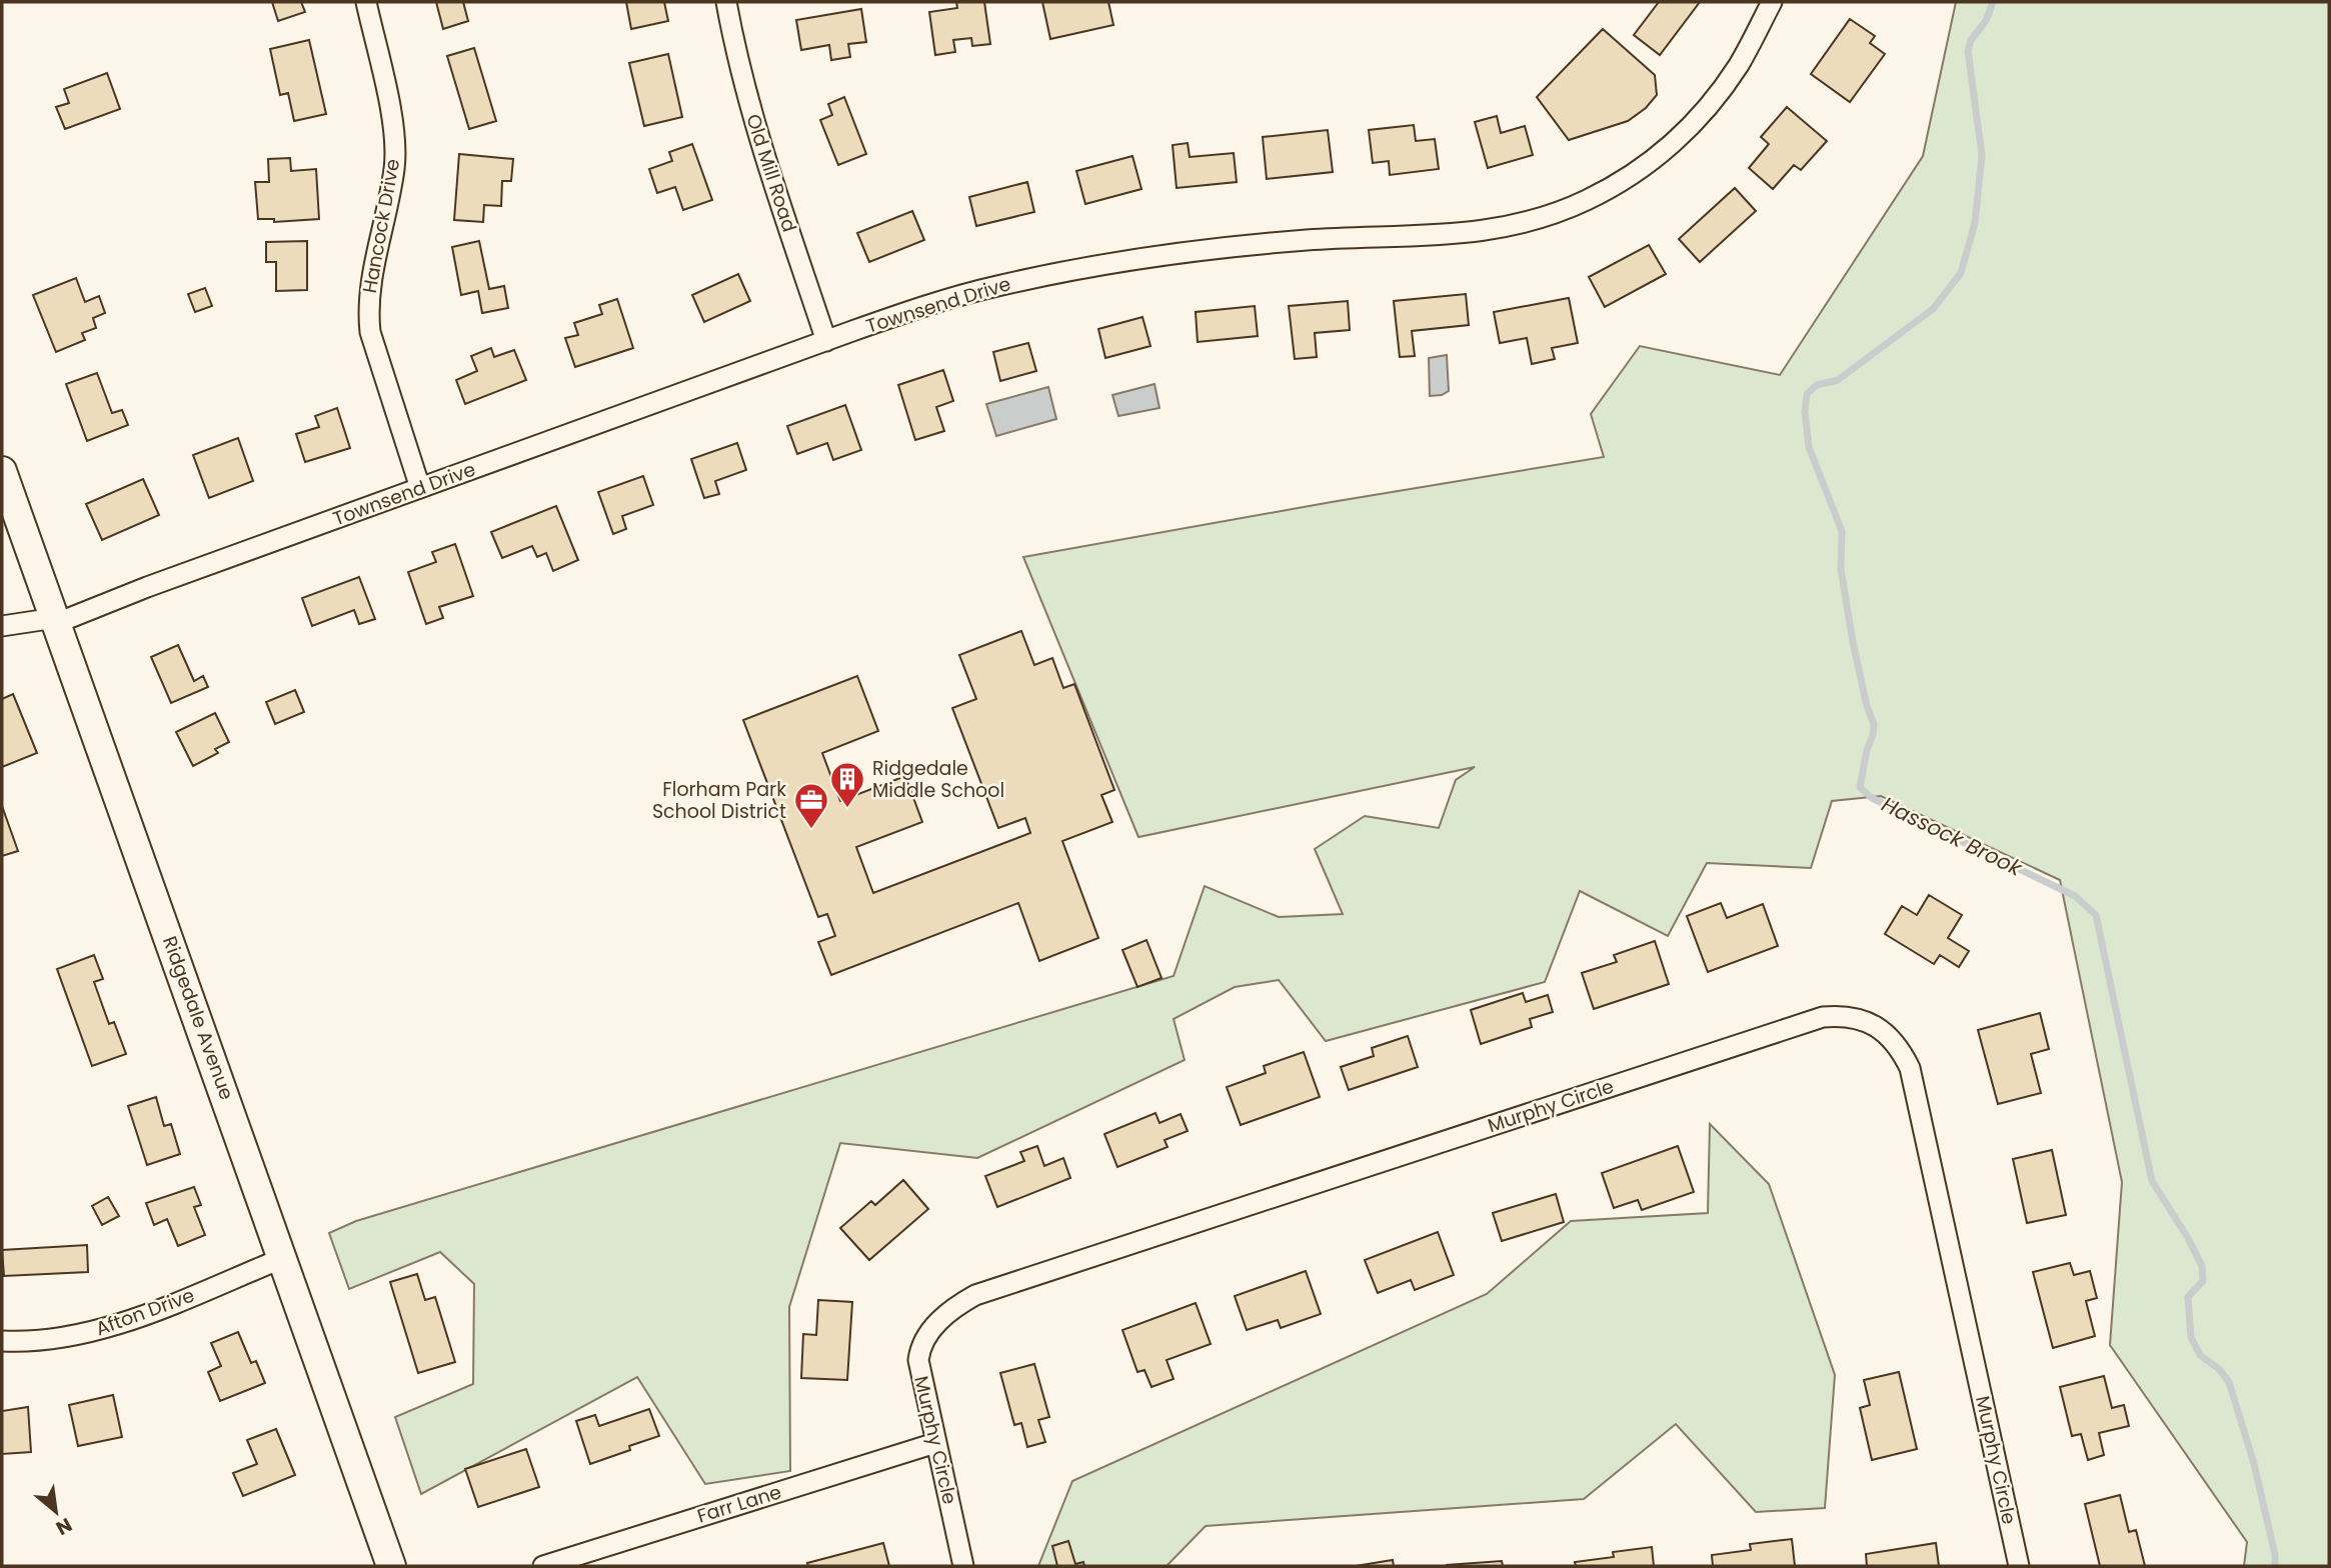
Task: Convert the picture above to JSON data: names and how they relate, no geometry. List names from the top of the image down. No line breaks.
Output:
{"streets":{"main road":["Ridgedale Avenue"],"street":["Old Mill Road","Hancock Drive","Townsend Drive","Murphy Circle","Afton Drive","Farr Lane"]},"crossings":[["Old Mill Road","Townsend Drive"],["Hancock Drive","Townsend Drive"],["Townsend Drive","Ridgedale Avenue"],["Ridgedale Avenue","Afton Drive"],["Murphy Circle","Farr Lane"]],"water":["Hassock Brook"],"places":{"building":["Ridgedale Middle School"],"office":["Florham Park School District"]},"north":"bottom right"}
